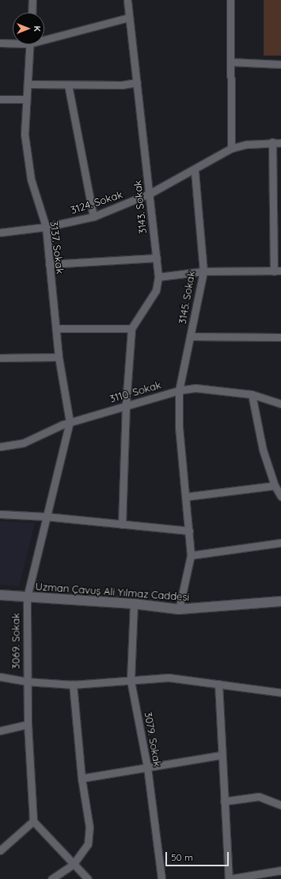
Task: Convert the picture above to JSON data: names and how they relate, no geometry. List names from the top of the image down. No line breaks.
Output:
{"streets":{"street":["3124. Sokak","3143. Sokak","3137. Sokak","3145. Sokak","3110. Sokak","Uzman Çavuş Ali Yılmaz Caddesi","3069. Sokak","3079. Sokak"]},"crossings":[["3124. Sokak","3143. Sokak"],["3124. Sokak","3137. Sokak"],["3124. Sokak","3145. Sokak"],["3143. Sokak","3110. Sokak"],["3137. Sokak","3110. Sokak"],["3137. Sokak","3069. Sokak"],["3145. Sokak","3110. Sokak"],["3145. Sokak","Uzman Çavuş Ali Yılmaz Caddesi"],["3110. Sokak","3069. Sokak"],["Uzman Çavuş Ali Yılmaz Caddesi","3069. Sokak"],["Uzman Çavuş Ali Yılmaz Caddesi","3079. Sokak"]],"scale_bar":"50 m","north":"right"}
